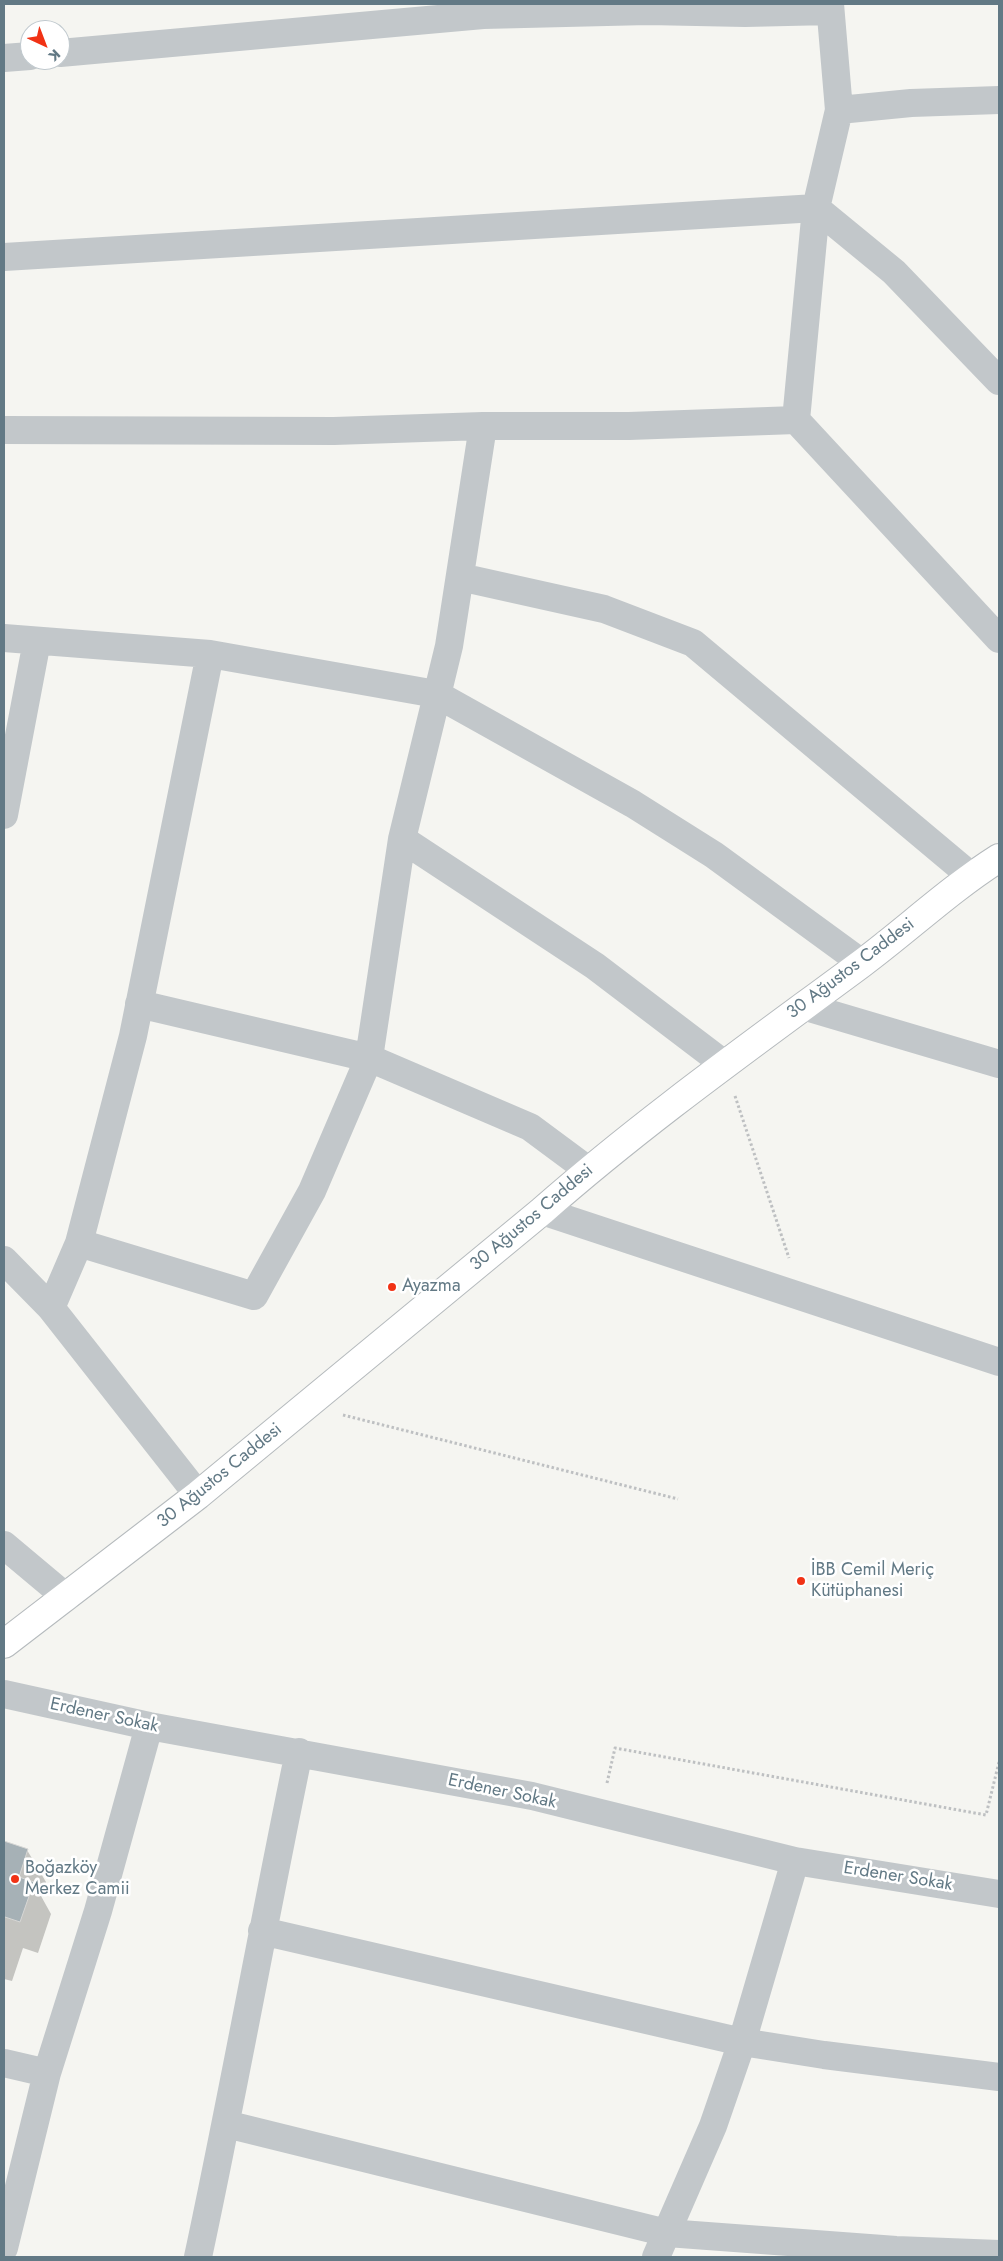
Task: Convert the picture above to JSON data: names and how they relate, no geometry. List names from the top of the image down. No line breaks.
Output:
{"streets":{"main road":["30 Ağustos Caddesi"],"street":["Erdener Sokak"]},"places":["Ayazma","İBB Cemil Meriç Kütüphanesi","Boğazköy Merkez Camii"],"north":"bottom right"}
